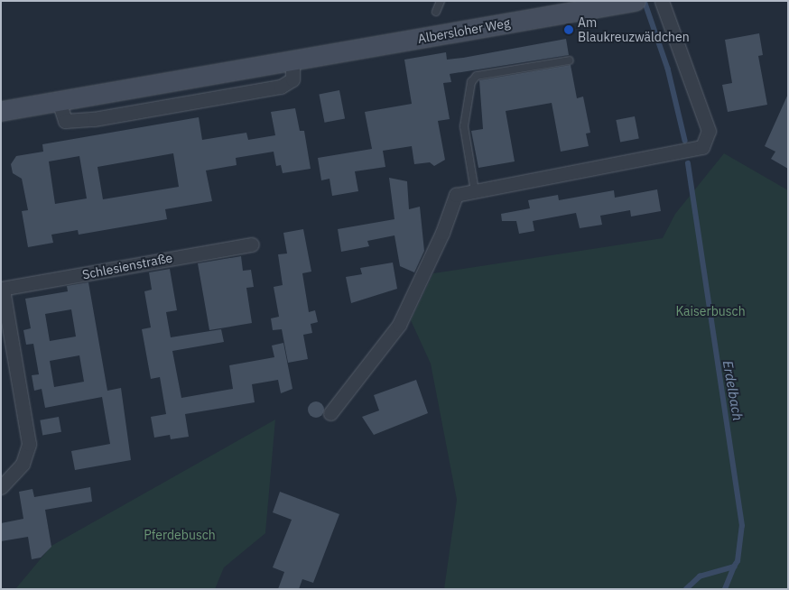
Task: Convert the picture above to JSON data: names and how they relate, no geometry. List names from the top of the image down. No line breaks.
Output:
{"streets":{"main road":["Albersloher Weg"],"street":["Schlesienstraße"]},"water":["Erdelbach"],"parks":["Kaiserbusch","Pferdebusch"],"places":["Am Blaukreuzwäldchen"]}
